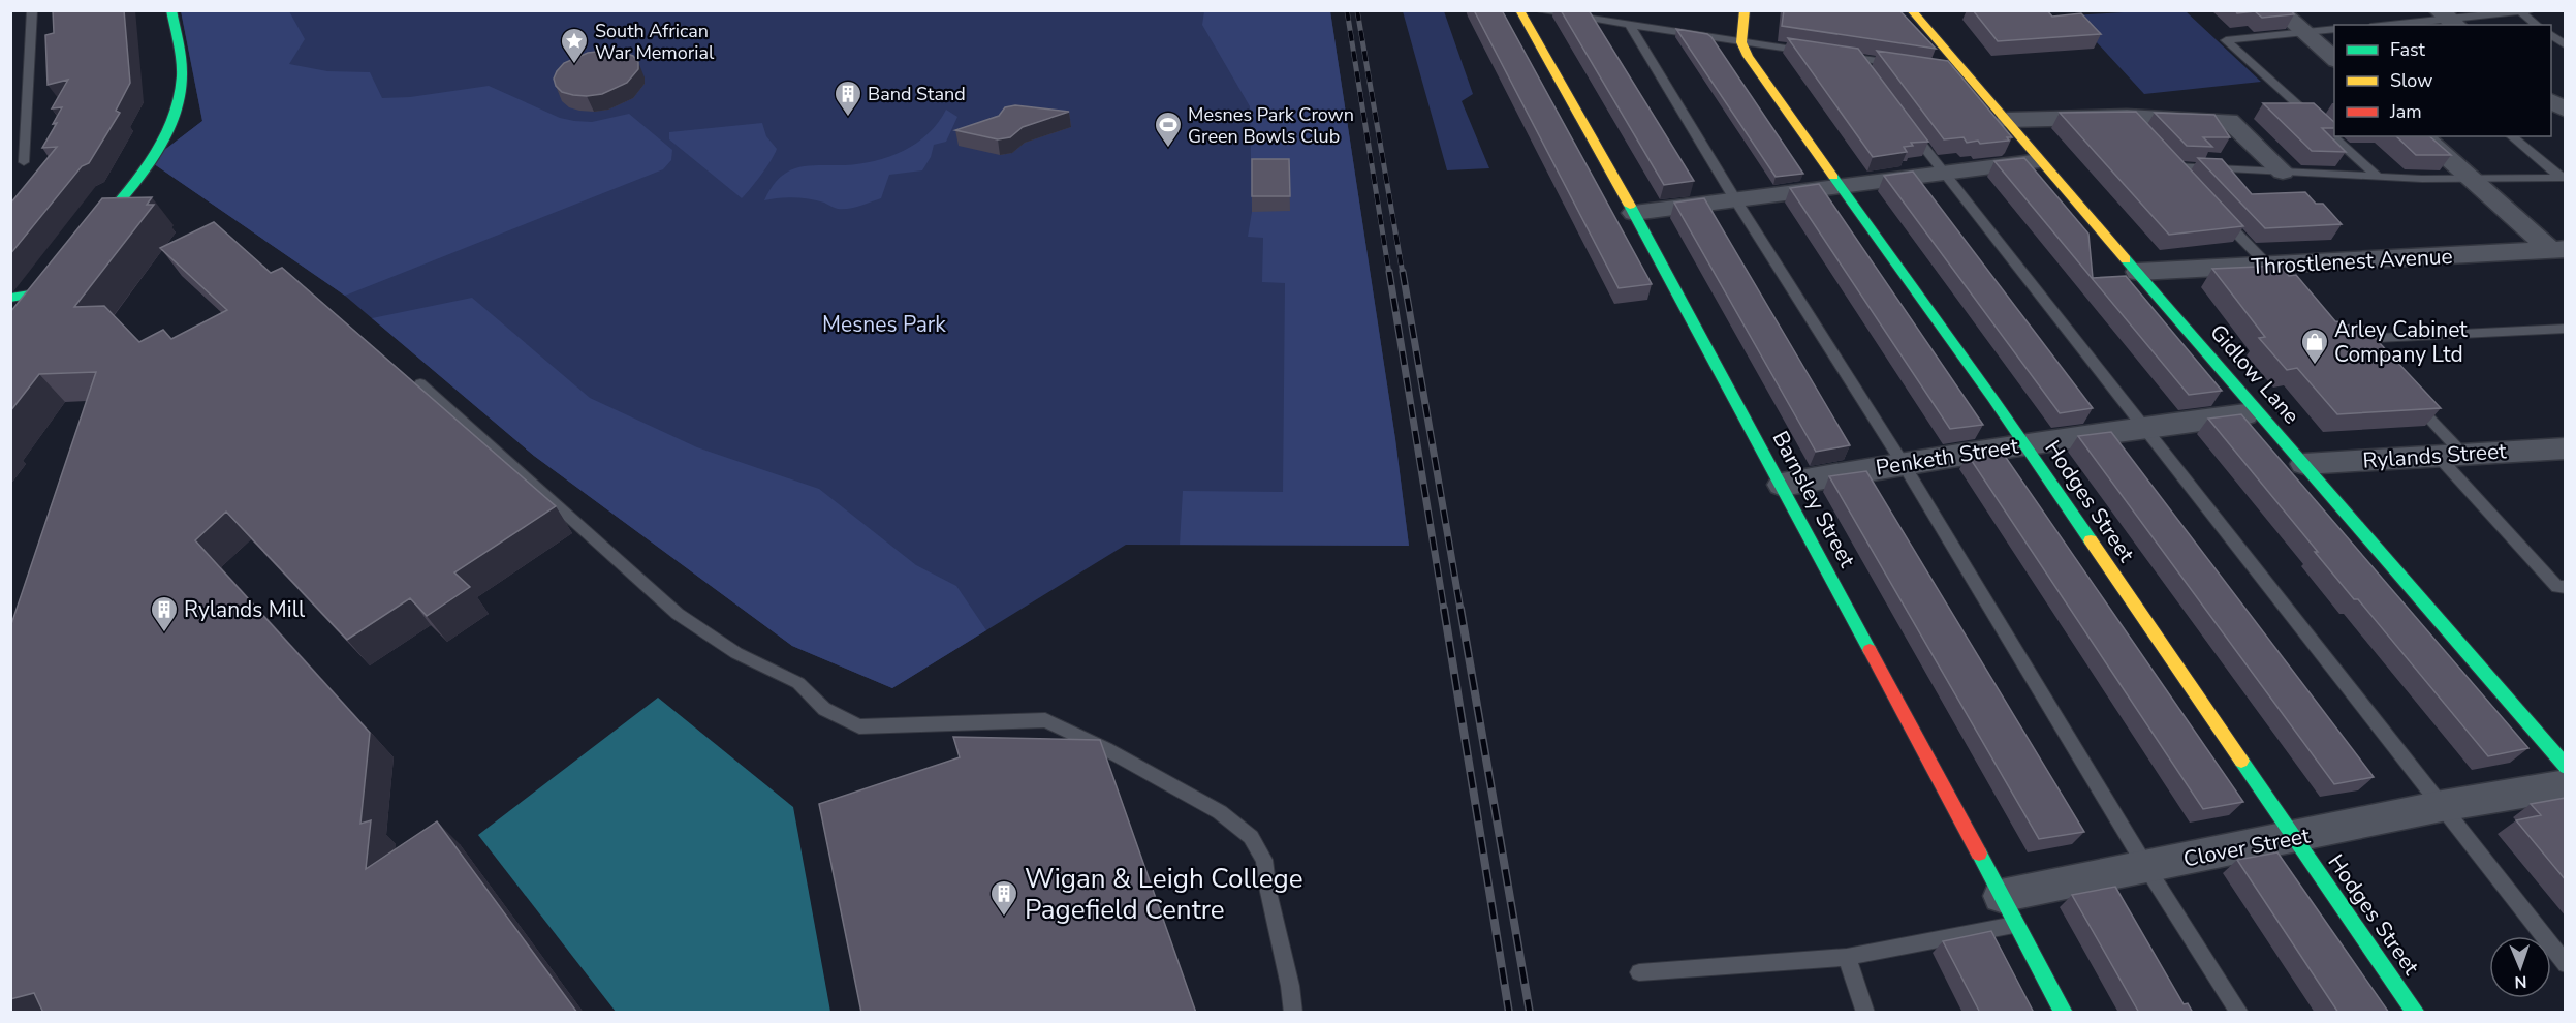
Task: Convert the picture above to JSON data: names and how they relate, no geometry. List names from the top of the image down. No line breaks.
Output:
{"streets":{"street":["Throstlenest Avenue","Gidlow Lane","Rylands Street","Penketh Street","Barnsley Street","Hodges Street","Clover Street"]},"crossings":[["Throstlenest Avenue","Gidlow Lane"],["Gidlow Lane","Rylands Street"],["Gidlow Lane","Penketh Street"],["Penketh Street","Barnsley Street"],["Penketh Street","Hodges Street"],["Barnsley Street","Clover Street"],["Hodges Street","Clover Street"]],"parks":["Mesnes Park"],"places":{"place":["South African War Memorial"],"building":["Band Stand","Rylands Mill","Wigan & Leigh College Pagefield Centre"],"sports":["Mesnes Park Crown Green Bowls Club"],"shop":["Arley Cabinet Company Ltd"]},"legend":["Fast","Slow","Jam"],"north":"bottom"}
